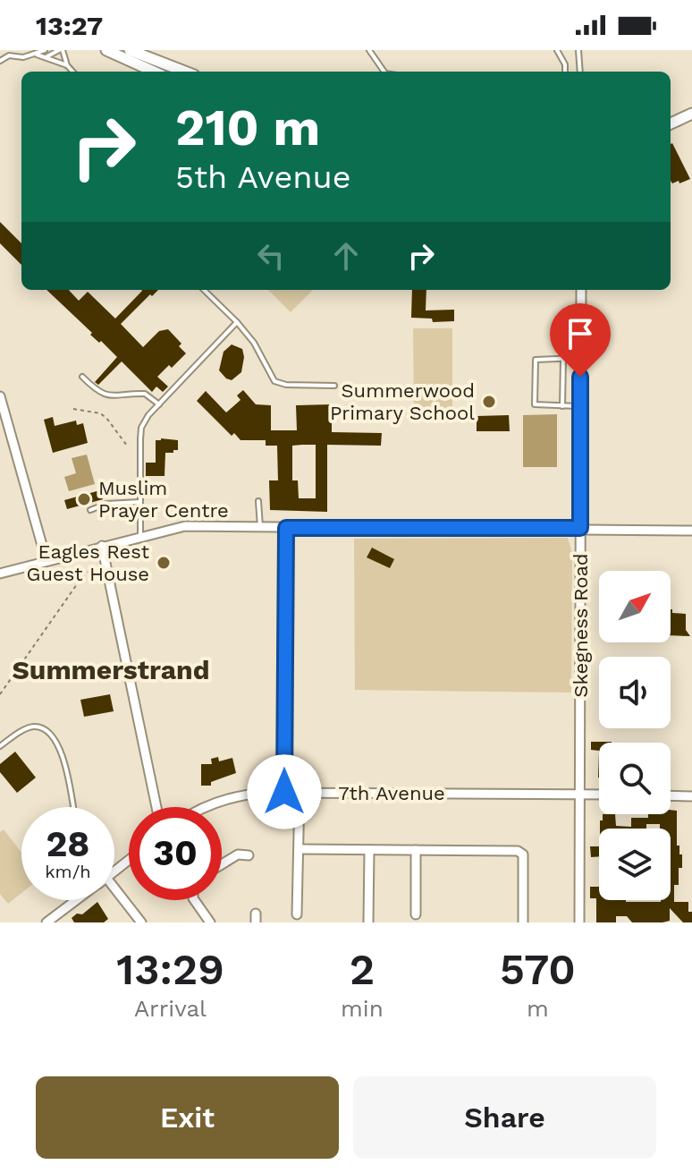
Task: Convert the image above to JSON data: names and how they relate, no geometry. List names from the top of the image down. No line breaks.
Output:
{"streets":{"street":["Skegness Road","7th Avenue"]},"crossings":[["Skegness Road","7th Avenue"]],"districts":["Summerstrand"],"places":["Summerwood Primary School","Muslim Prayer Centre","Eagles Rest Guest House"],"north":"top right","page":{"status":"13:27","turn":["210 m","5th Avenue"],"speed":"28 km/h","limit":"30","eta":["13:29","Arrival","2","min","570","m"],"buttons":["Exit","Share"]}}
